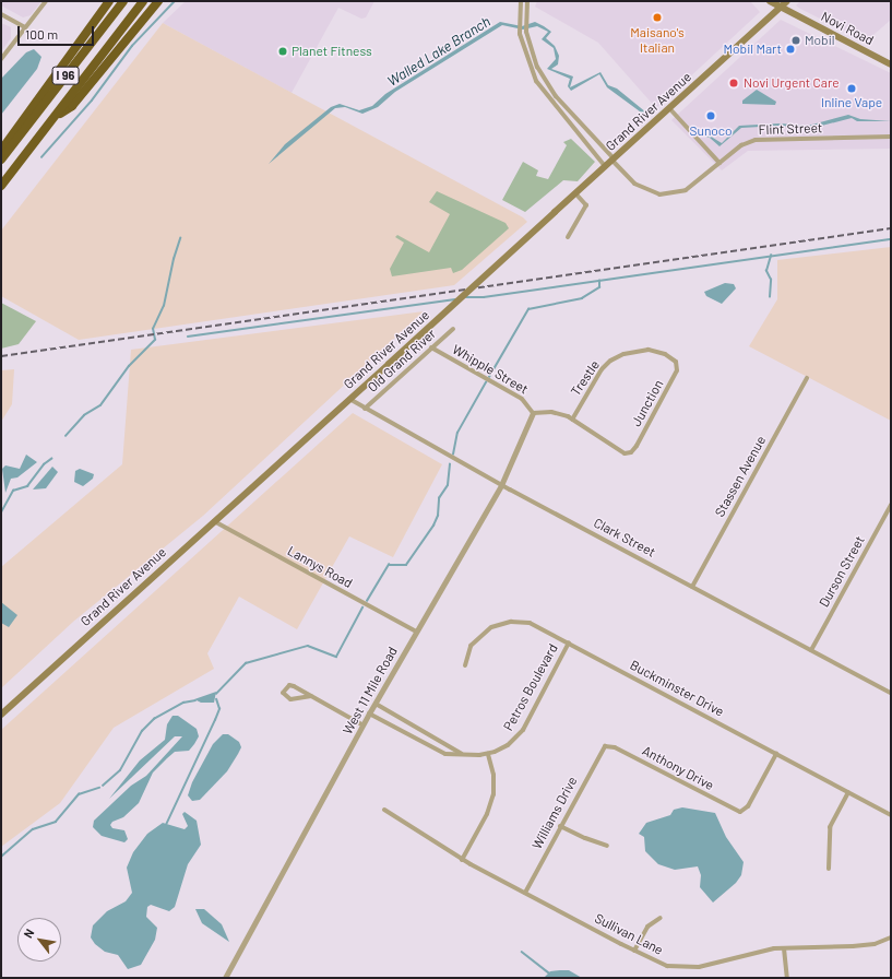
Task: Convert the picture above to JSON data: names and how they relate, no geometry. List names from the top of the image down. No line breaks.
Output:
{"streets":{"highway":["I 96"],"main road":["Novi Road","Grand River Avenue"],"street":["Flint Street","Old Grand River","Whipple Street","Trestle","Junction","Stassen Avenue","Clark Street","Lannys Road","Durson Street","Petros Boulevard","Buckminster Drive","West 11 Mile Road","Anthony Drive","Williams Drive","Sullivan Lane"]},"crossings":[["Novi Road","Grand River Avenue"],["Grand River Avenue","Flint Street"],["Grand River Avenue","Clark Street"],["Grand River Avenue","Lannys Road"],["Old Grand River","Whipple Street"],["Old Grand River","Clark Street"],["Whipple Street","West 11 Mile Road"],["Trestle","Junction"],["Stassen Avenue","Clark Street"],["Clark Street","Durson Street"],["Clark Street","West 11 Mile Road"],["Lannys Road","West 11 Mile Road"],["Petros Boulevard","Buckminster Drive"],["Petros Boulevard","West 11 Mile Road"],["Buckminster Drive","Anthony Drive"],["Anthony Drive","Williams Drive"],["Williams Drive","Sullivan Lane"]],"water":["Walled Lake Branch"],"places":["Maisano's Italian","Mobil","Mobil Mart","Planet Fitness","Novi Urgent Care","Inline Vape","Sunoco"],"scale_bar":"100 m","north":"top left"}
